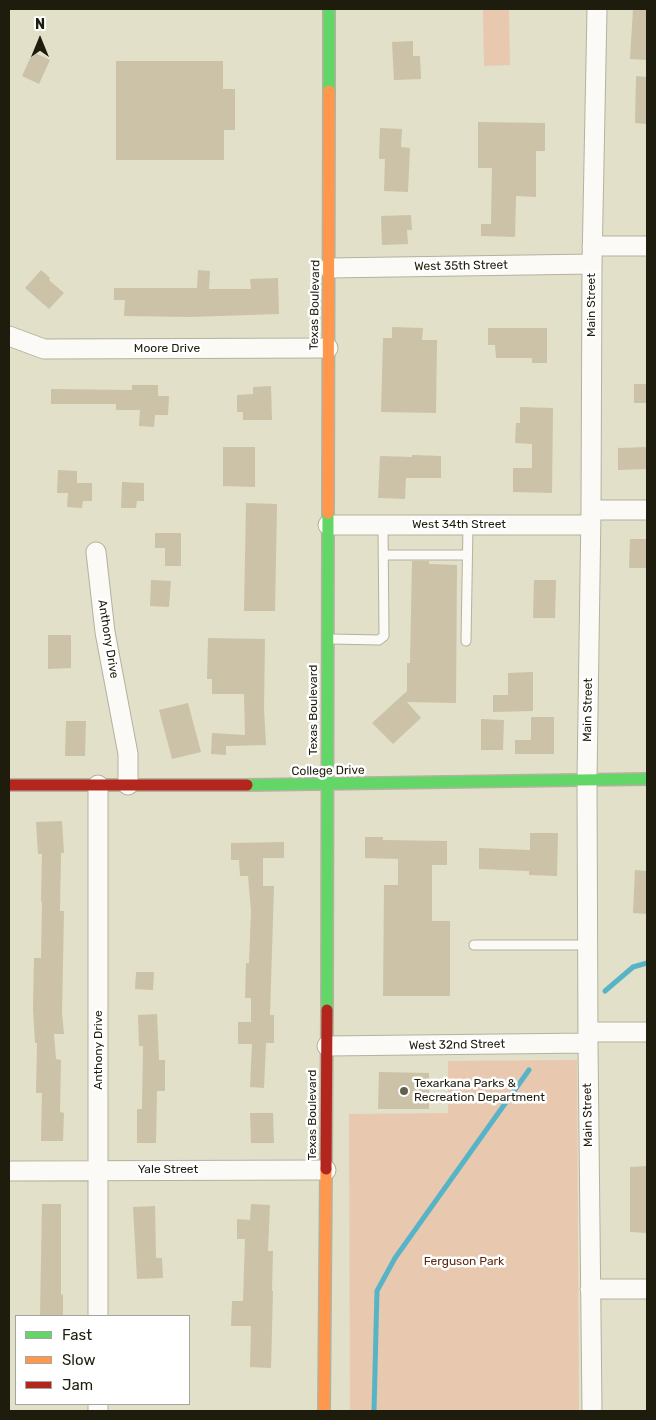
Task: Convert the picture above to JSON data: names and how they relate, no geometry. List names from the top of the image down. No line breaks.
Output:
{"streets":{"main road":["Texas Boulevard","College Drive"],"street":["West 35th Street","Main Street","Moore Drive","West 34th Street","Anthony Drive","West 32nd Street","Yale Street"]},"crossings":[["West 35th Street","Texas Boulevard"],["West 35th Street","Main Street"],["Texas Boulevard","Moore Drive"],["Texas Boulevard","West 34th Street"],["Texas Boulevard","College Drive"],["Texas Boulevard","West 32nd Street"],["Texas Boulevard","Yale Street"],["Main Street","West 34th Street"],["Main Street","College Drive"],["Main Street","West 32nd Street"],["Anthony Drive","College Drive"],["Anthony Drive","Yale Street"]],"parks":["Ferguson Park"],"places":["Texarkana Parks & Recreation Department"],"legend":["Fast","Slow","Jam"],"north":"top"}
